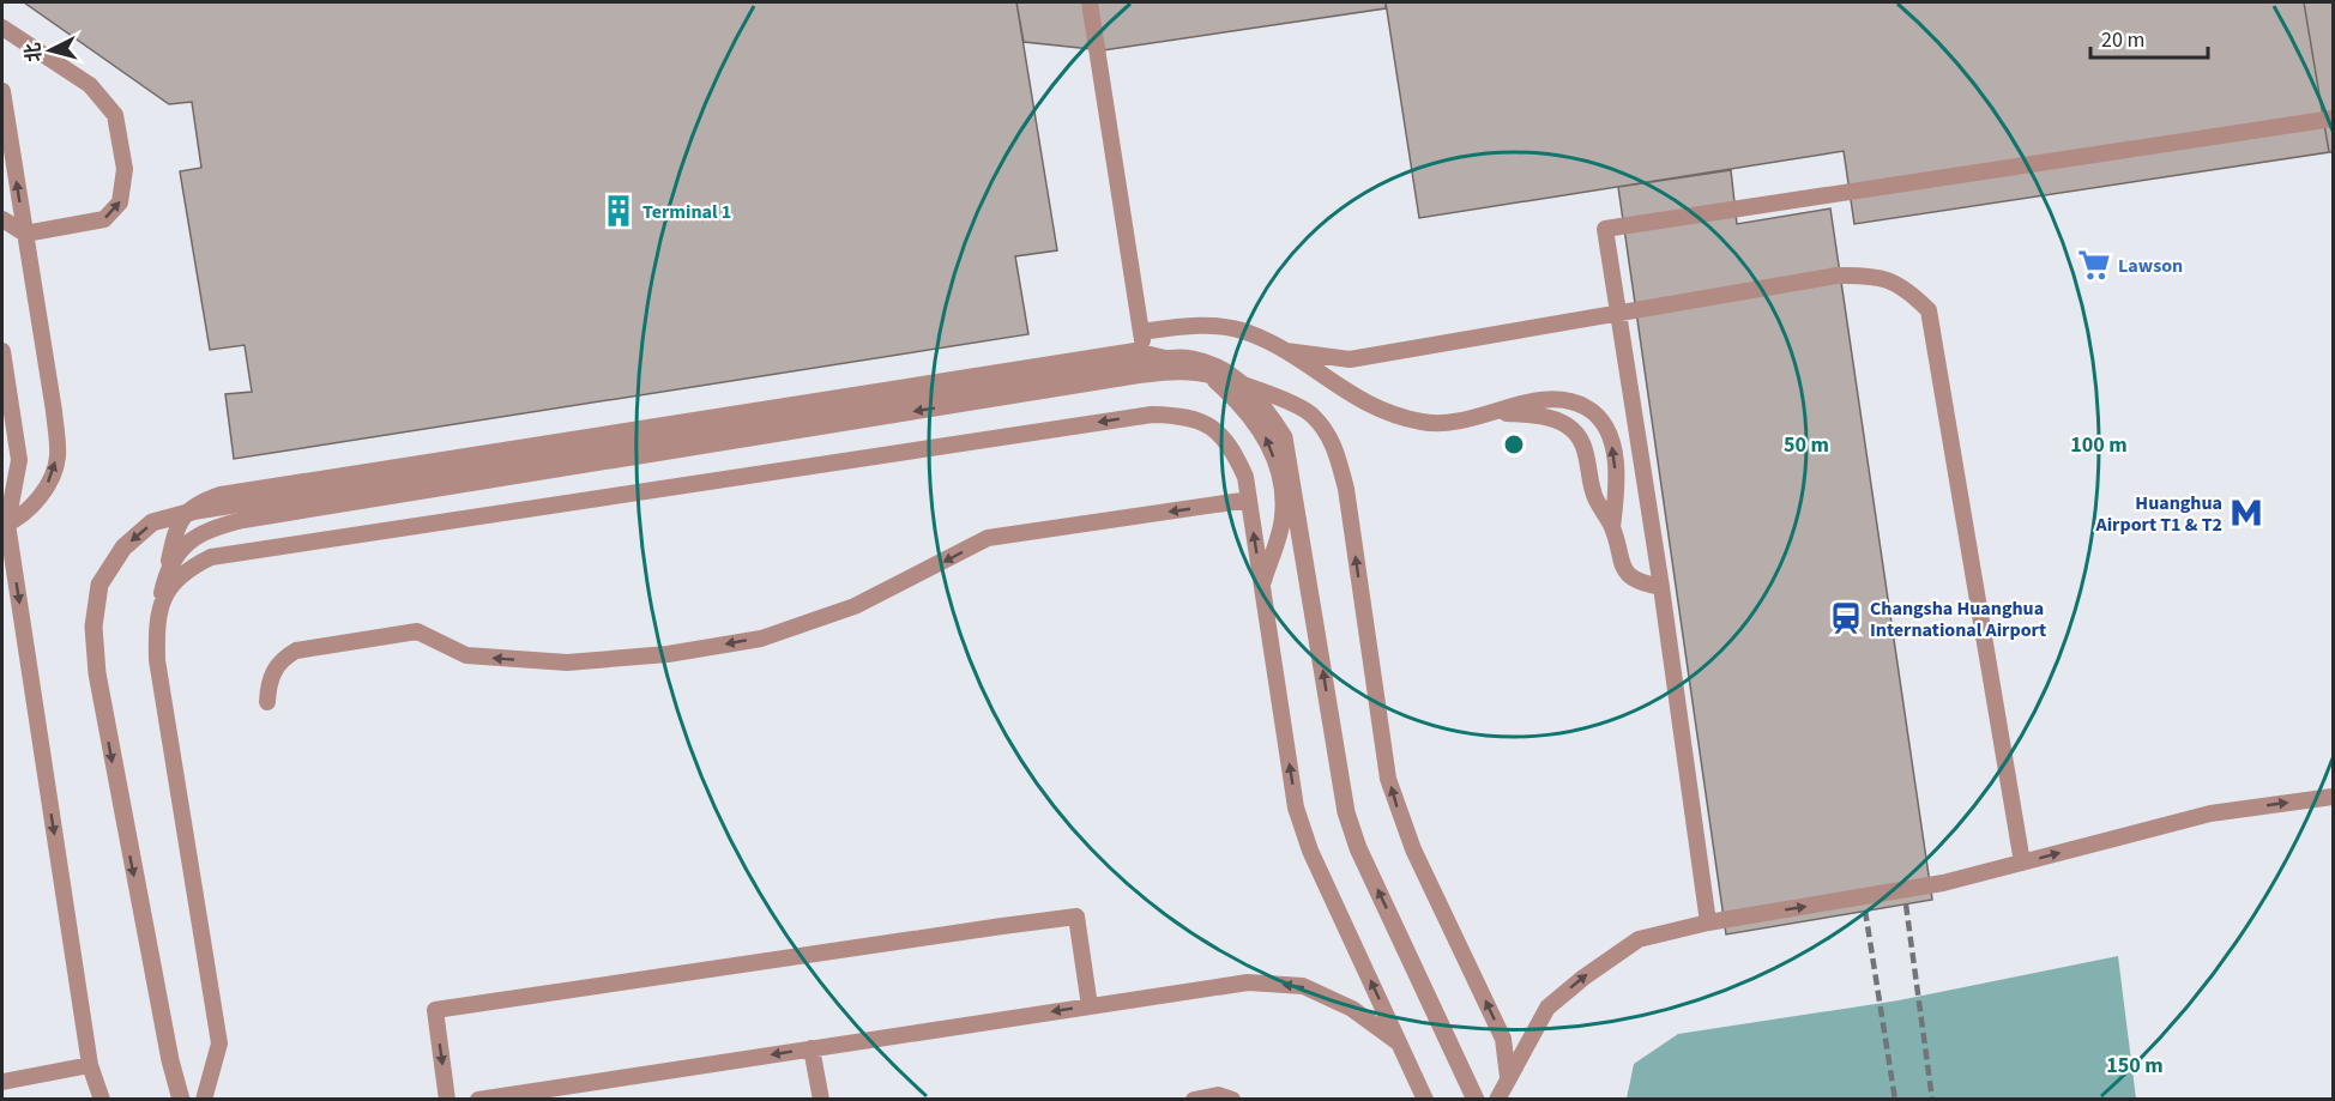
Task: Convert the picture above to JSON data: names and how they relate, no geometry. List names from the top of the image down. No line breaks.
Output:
{"places":{"building":["Terminal 1"],"supermarket":["Lawson"],"metro station":["Huanghua Airport T1 & T2"],"station":["Changsha Huanghua International Airport"]},"scale_bar":"20 m","north":"left","rings":["50 m","100 m","150 m"]}
